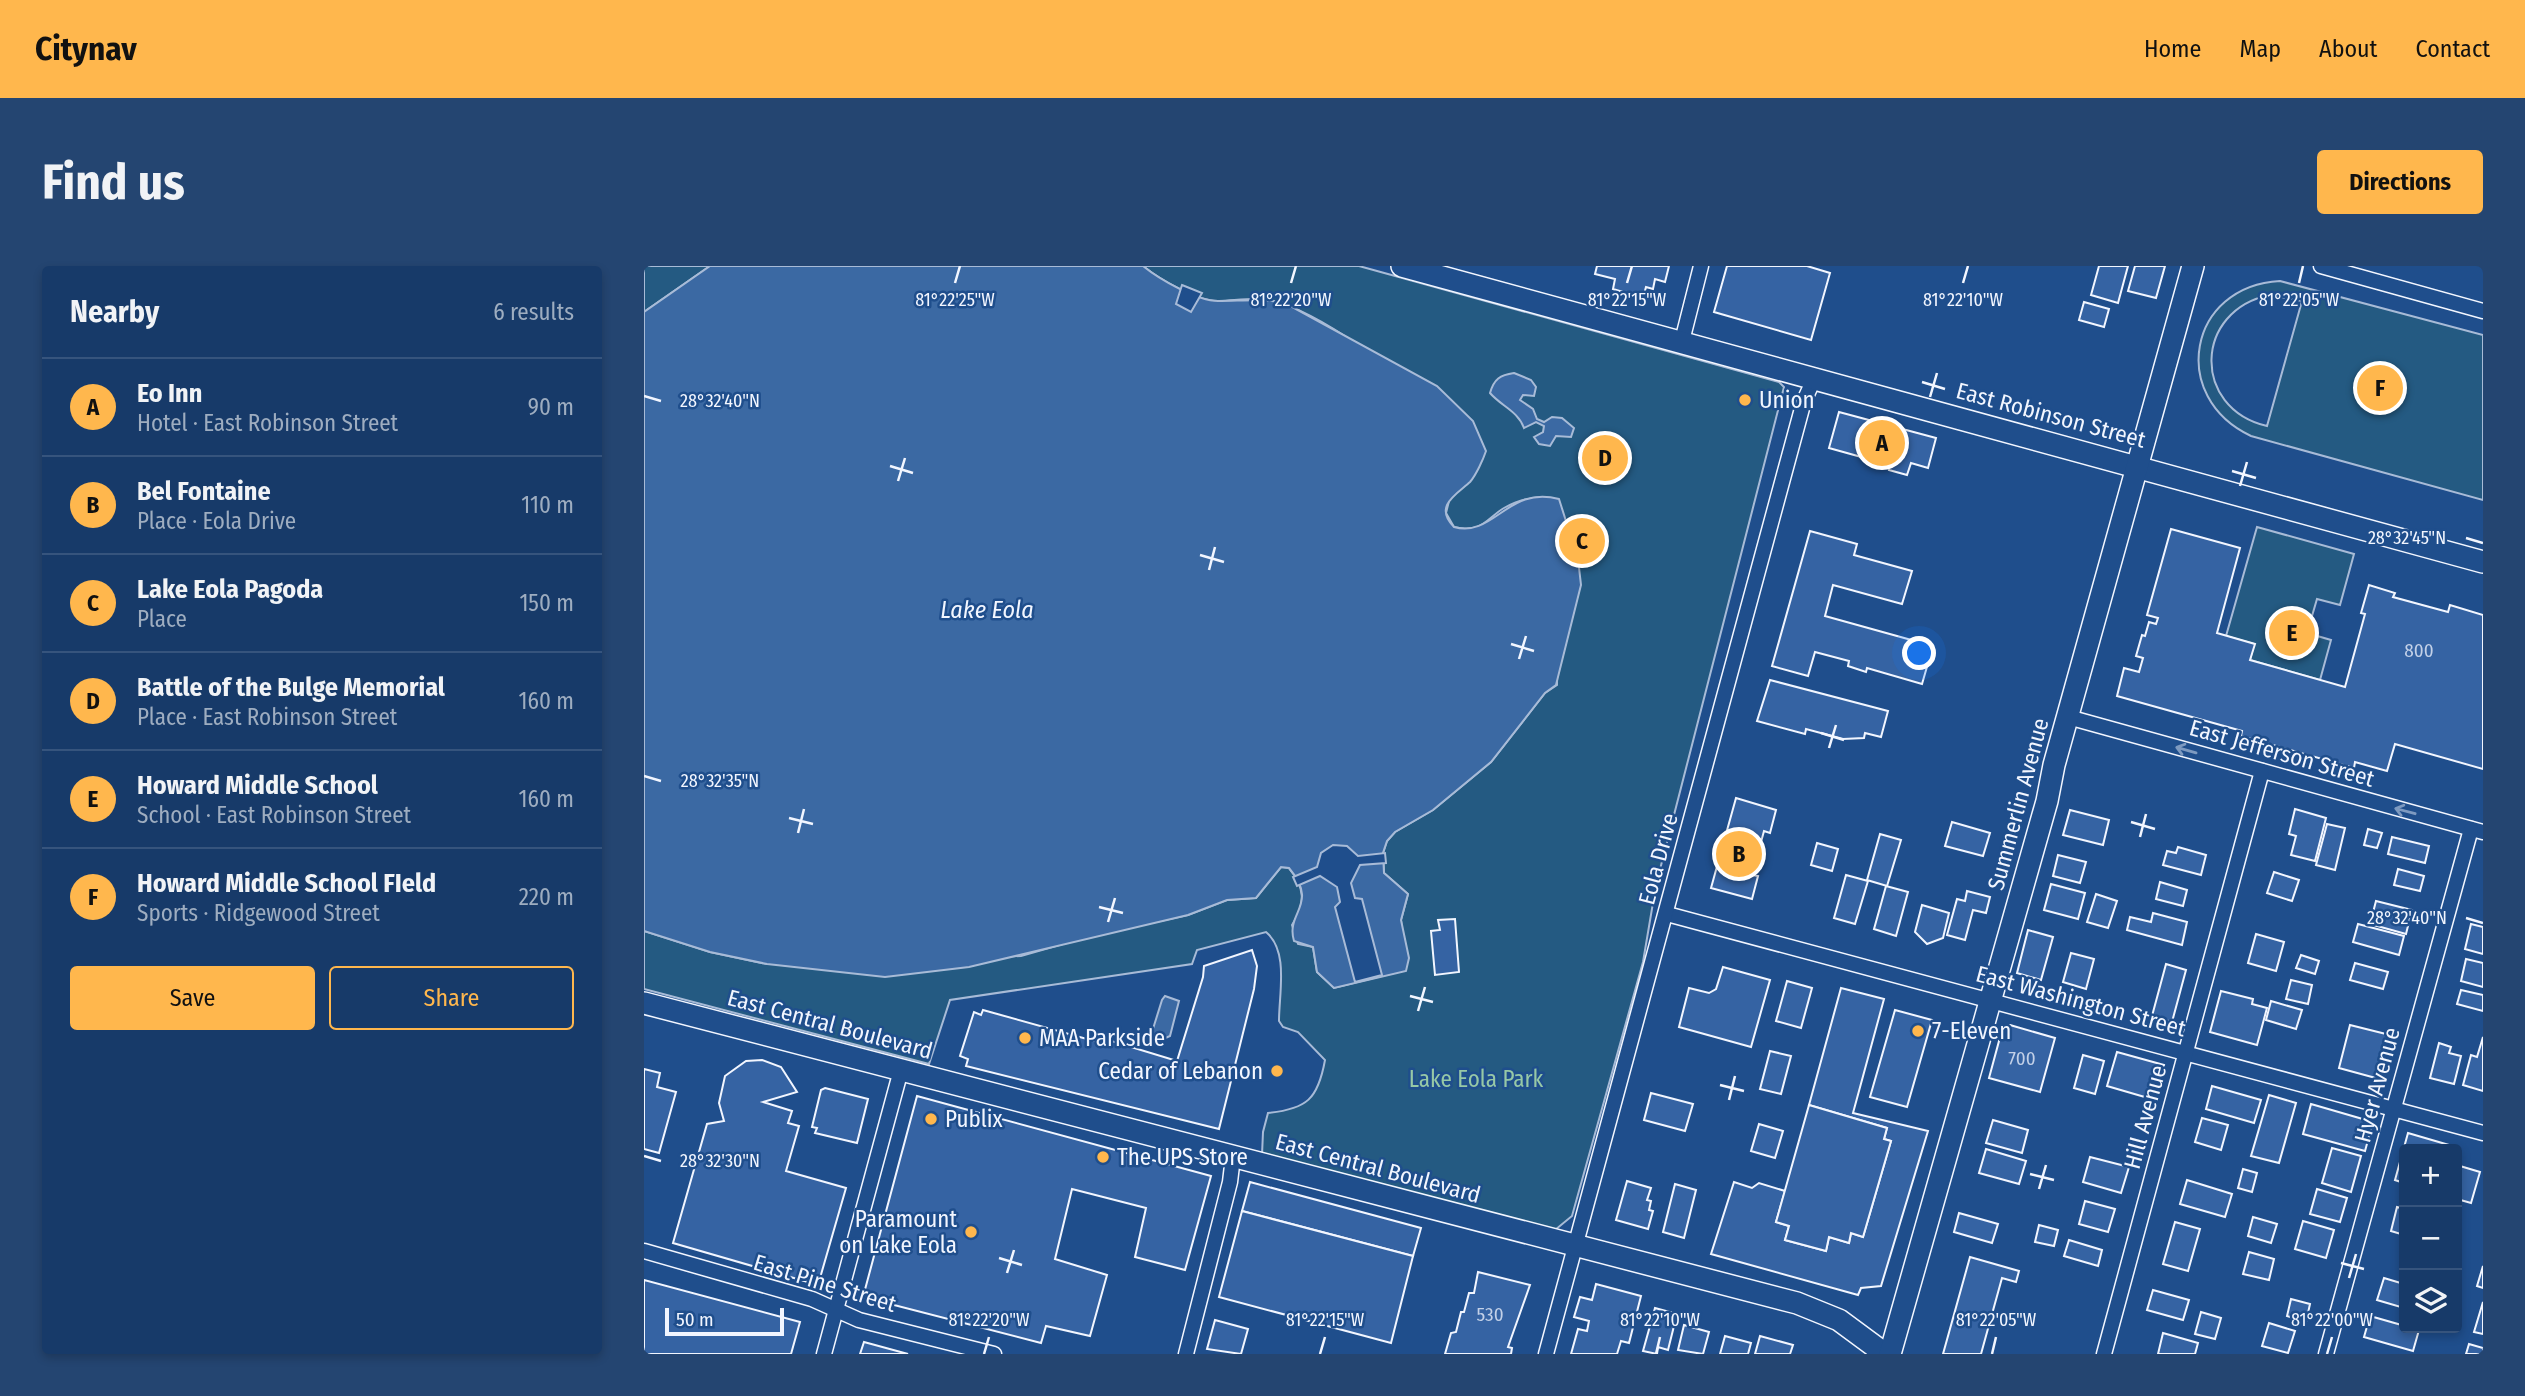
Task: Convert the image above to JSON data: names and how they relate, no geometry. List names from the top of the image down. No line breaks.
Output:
{"streets":{"street":["East Robinson Street","East Jefferson Street","Summerlin Avenue","Eola Drive","East Washington Street","East Central Boulevard","Hyer Avenue","Hill Avenue","East Pine Street"]},"crossings":[["East Robinson Street","Summerlin Avenue"],["East Robinson Street","Eola Drive"],["East Jefferson Street","Summerlin Avenue"],["East Jefferson Street","Hyer Avenue"],["East Jefferson Street","Hill Avenue"],["Summerlin Avenue","East Washington Street"],["Eola Drive","East Washington Street"],["Eola Drive","East Central Boulevard"],["East Washington Street","Hyer Avenue"],["East Washington Street","Hill Avenue"]],"one_way":["East Jefferson Street"],"water":["Lake Eola"],"parks":["Lake Eola Park"],"places":["Union","7-Eleven","MAA Parkside","Cedar of Lebanon","Publix","The UPS Store","Paramount on Lake Eola"],"house_numbers":["800","700","530"],"scale_bar":"50 m","page":{"header":"Citynav","nav":["Home","Map","About","Contact"],"buttons":["Directions",["Save","Share"]],"title":"Find us","heading":["Nearby","6 results"],"list":[{"mark":"A","name":"Eo Inn","note":"Hotel · East Robinson Street","value":"90 m"},{"mark":"B","name":"Bel Fontaine","note":"Place · Eola Drive","value":"110 m"},{"mark":"C","name":"Lake Eola Pagoda","note":"Place","value":"150 m"},{"mark":"D","name":"Battle of the Bulge Memorial","note":"Place · East Robinson Street","value":"160 m"},{"mark":"E","name":"Howard Middle School","note":"School · East Robinson Street","value":"160 m"},{"mark":"F","name":"Howard Middle School FIeld","note":"Sports · Ridgewood Street","value":"220 m"}],"pins":["F","A","D","C","E","B"],"map_buttons":["+","−"],"scale":"50 m"},"coordinates":["81°22'25\"W","81°22'20\"W","81°22'15\"W","81°22'10\"W","81°22'05\"W","28°32'40\"N","28°32'45\"N","28°32'35\"N","28°32'30\"N","81°22'00\"W"]}
